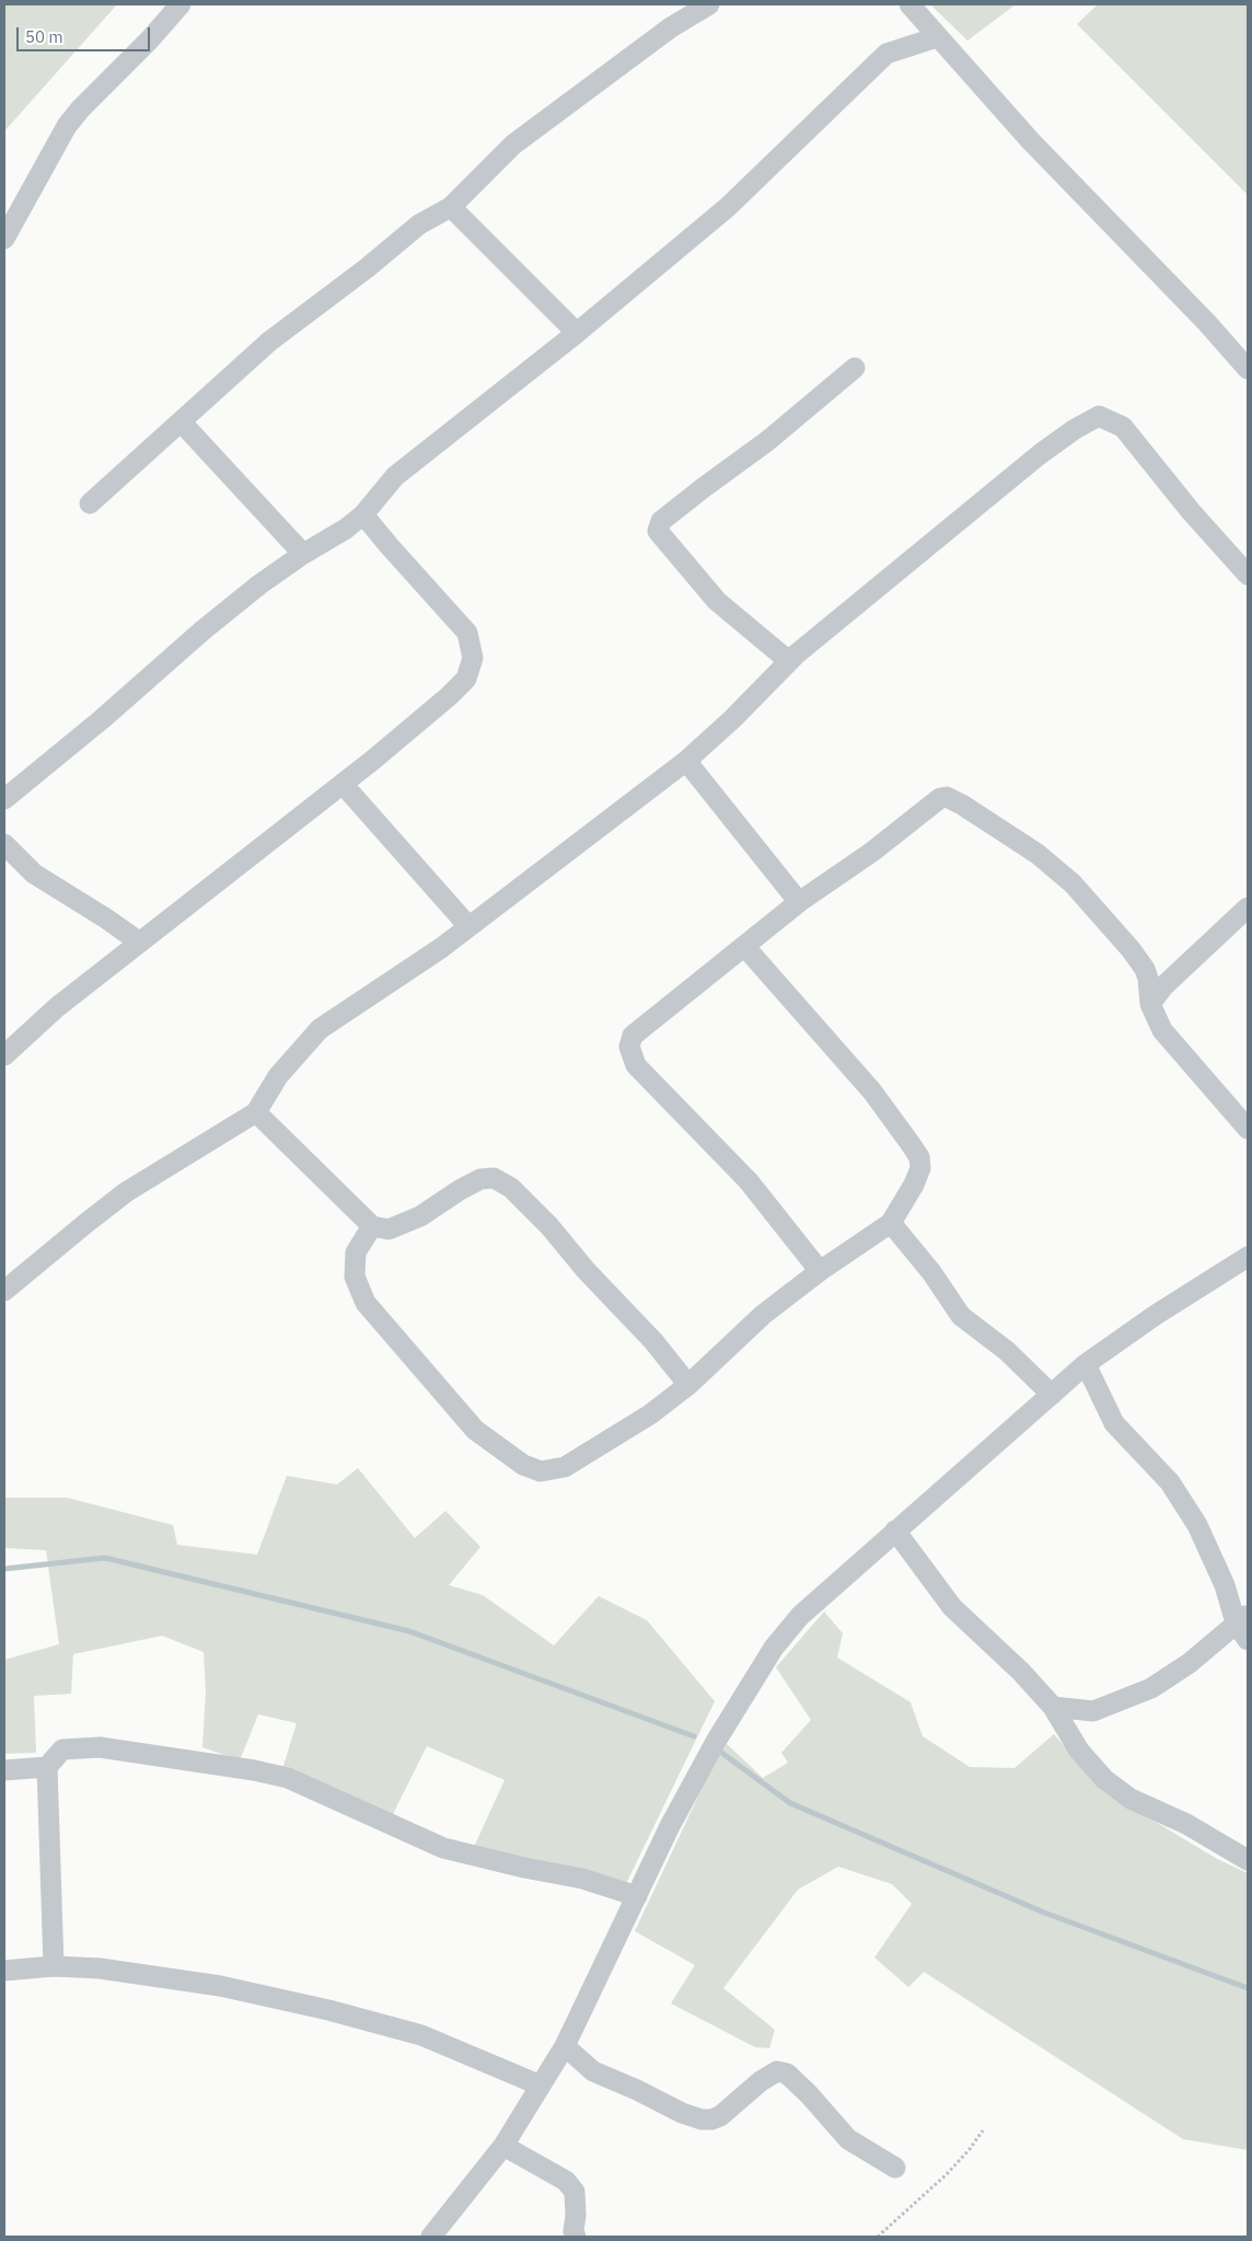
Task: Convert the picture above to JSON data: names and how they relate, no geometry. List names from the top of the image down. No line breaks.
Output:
{"scale_bar":"50 m"}
